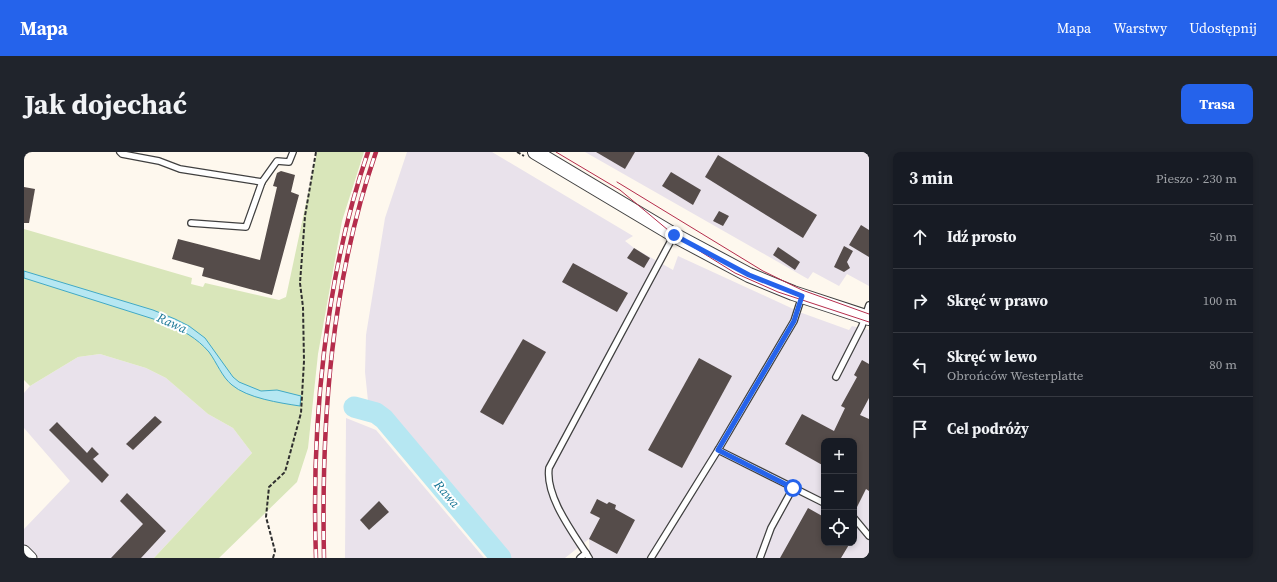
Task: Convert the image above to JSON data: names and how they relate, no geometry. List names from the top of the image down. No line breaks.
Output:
{"water":["Rawa"],"page":{"header":"Mapa","nav":["Mapa","Warstwy","Udostępnij"],"buttons":"Trasa","title":"Jak dojechać","heading":["3 min","Pieszo · 230 m"],"list":[["Idź prosto","50 m"],["Skręć w prawo","100 m"],["Skręć w lewo","Obrońców Westerplatte","80 m"],"Cel podróży"],"map_buttons":["+","−"]}}
